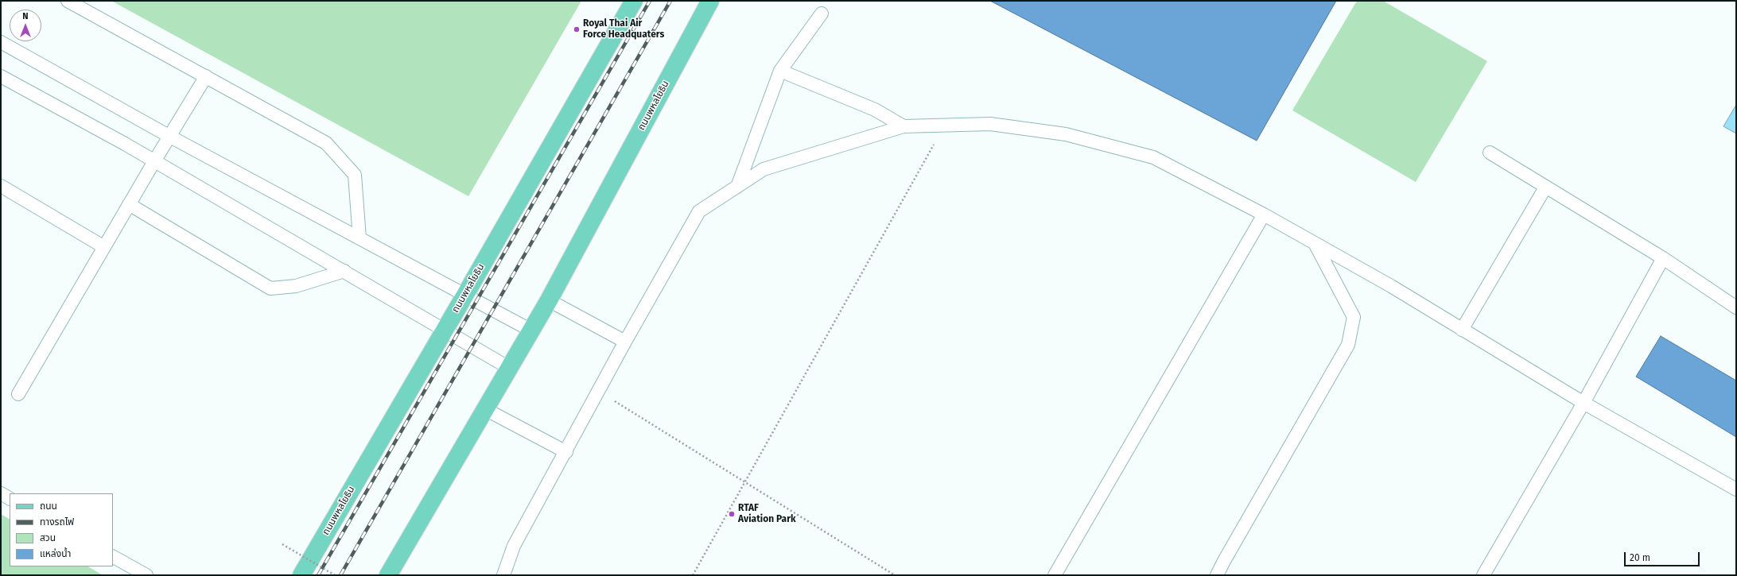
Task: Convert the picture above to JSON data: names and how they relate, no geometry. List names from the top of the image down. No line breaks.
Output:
{"streets":{"main road":["ถนนพหลโยธิน"]},"places":["Royal Thai Air Force Headquaters","RTAF Aviation Park"],"legend":["ถนน","ทางรถไฟ","สวน","แหล่งน้ำ"],"scale_bar":"20 m","north":"top"}
